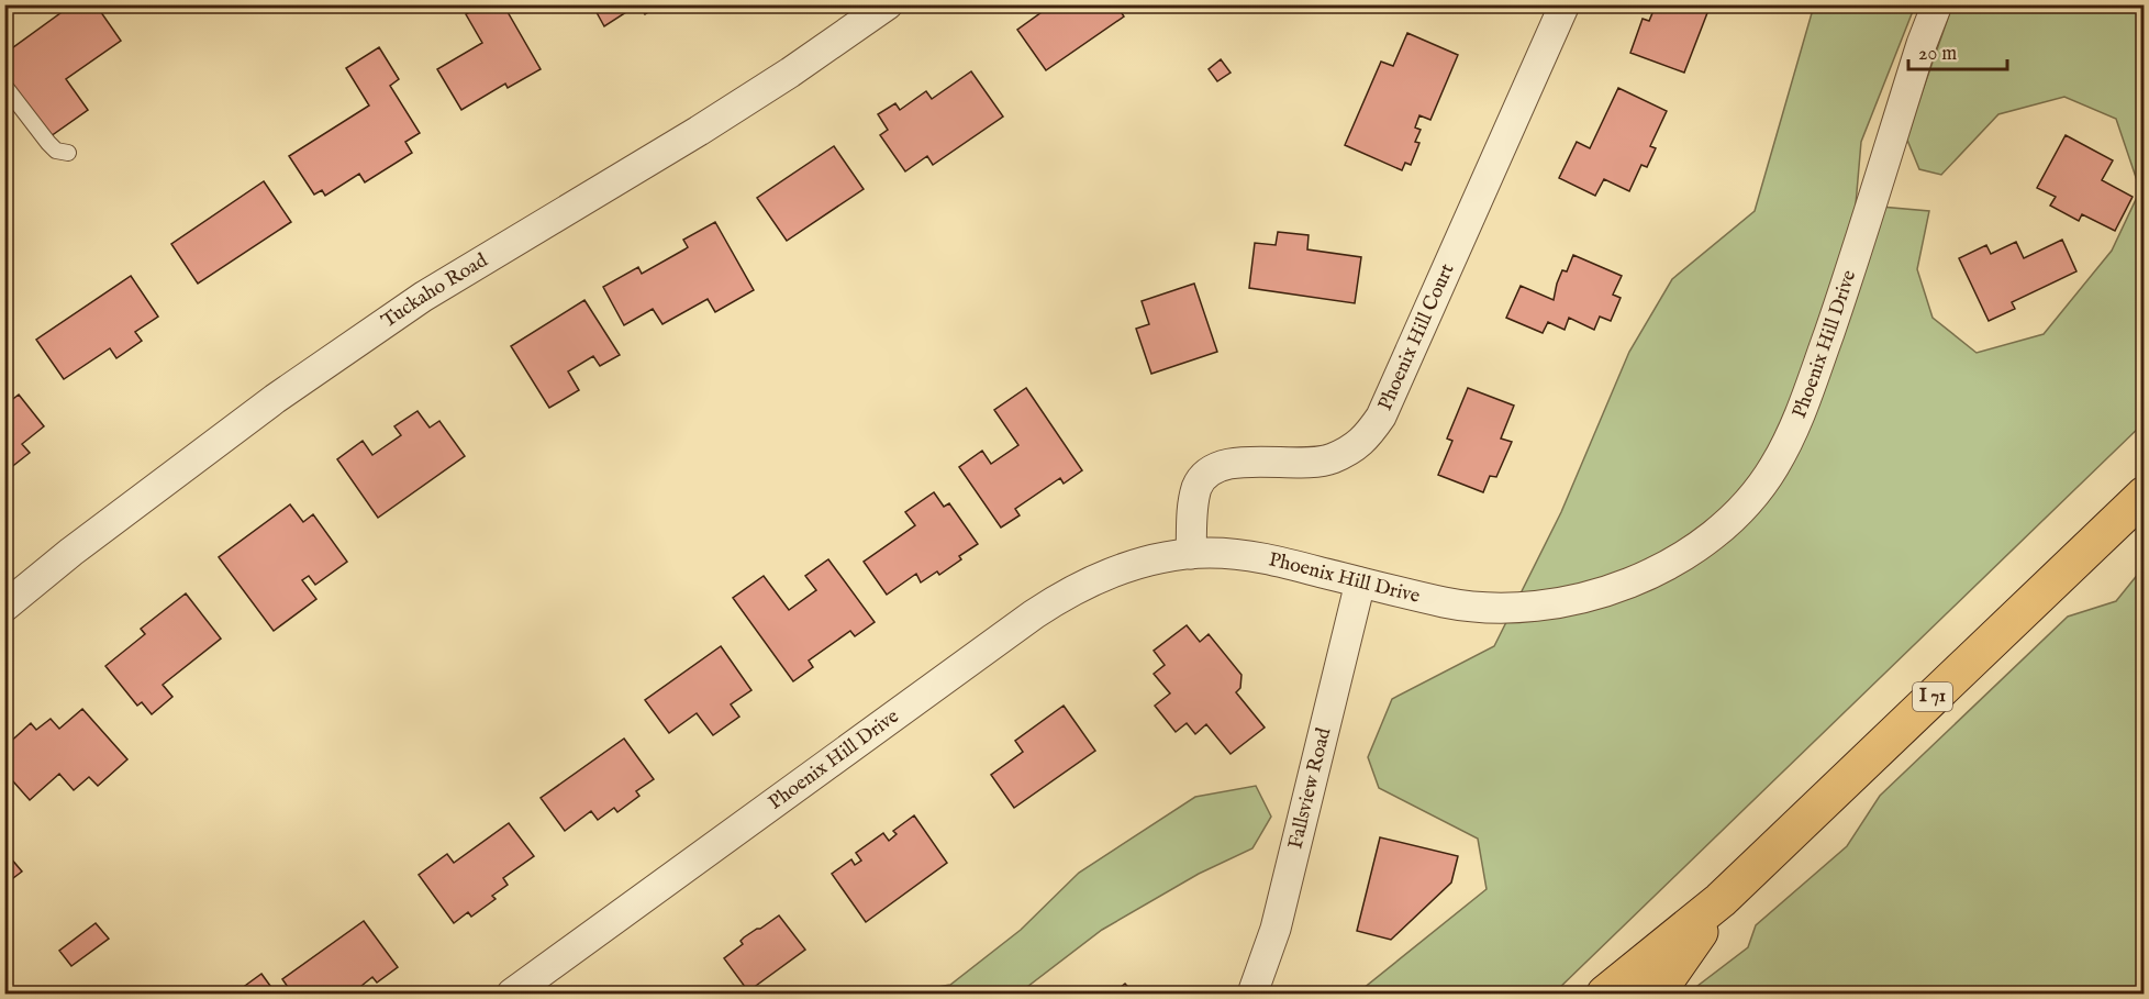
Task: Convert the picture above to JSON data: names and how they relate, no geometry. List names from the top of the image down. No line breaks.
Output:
{"streets":{"highway":["I 71"],"street":["Tuckaho Road","Phoenix Hill Court","Phoenix Hill Drive","Fallsview Road"]},"crossings":[["Phoenix Hill Court","Phoenix Hill Drive"],["Phoenix Hill Drive","Fallsview Road"]],"scale_bar":"20 m"}
